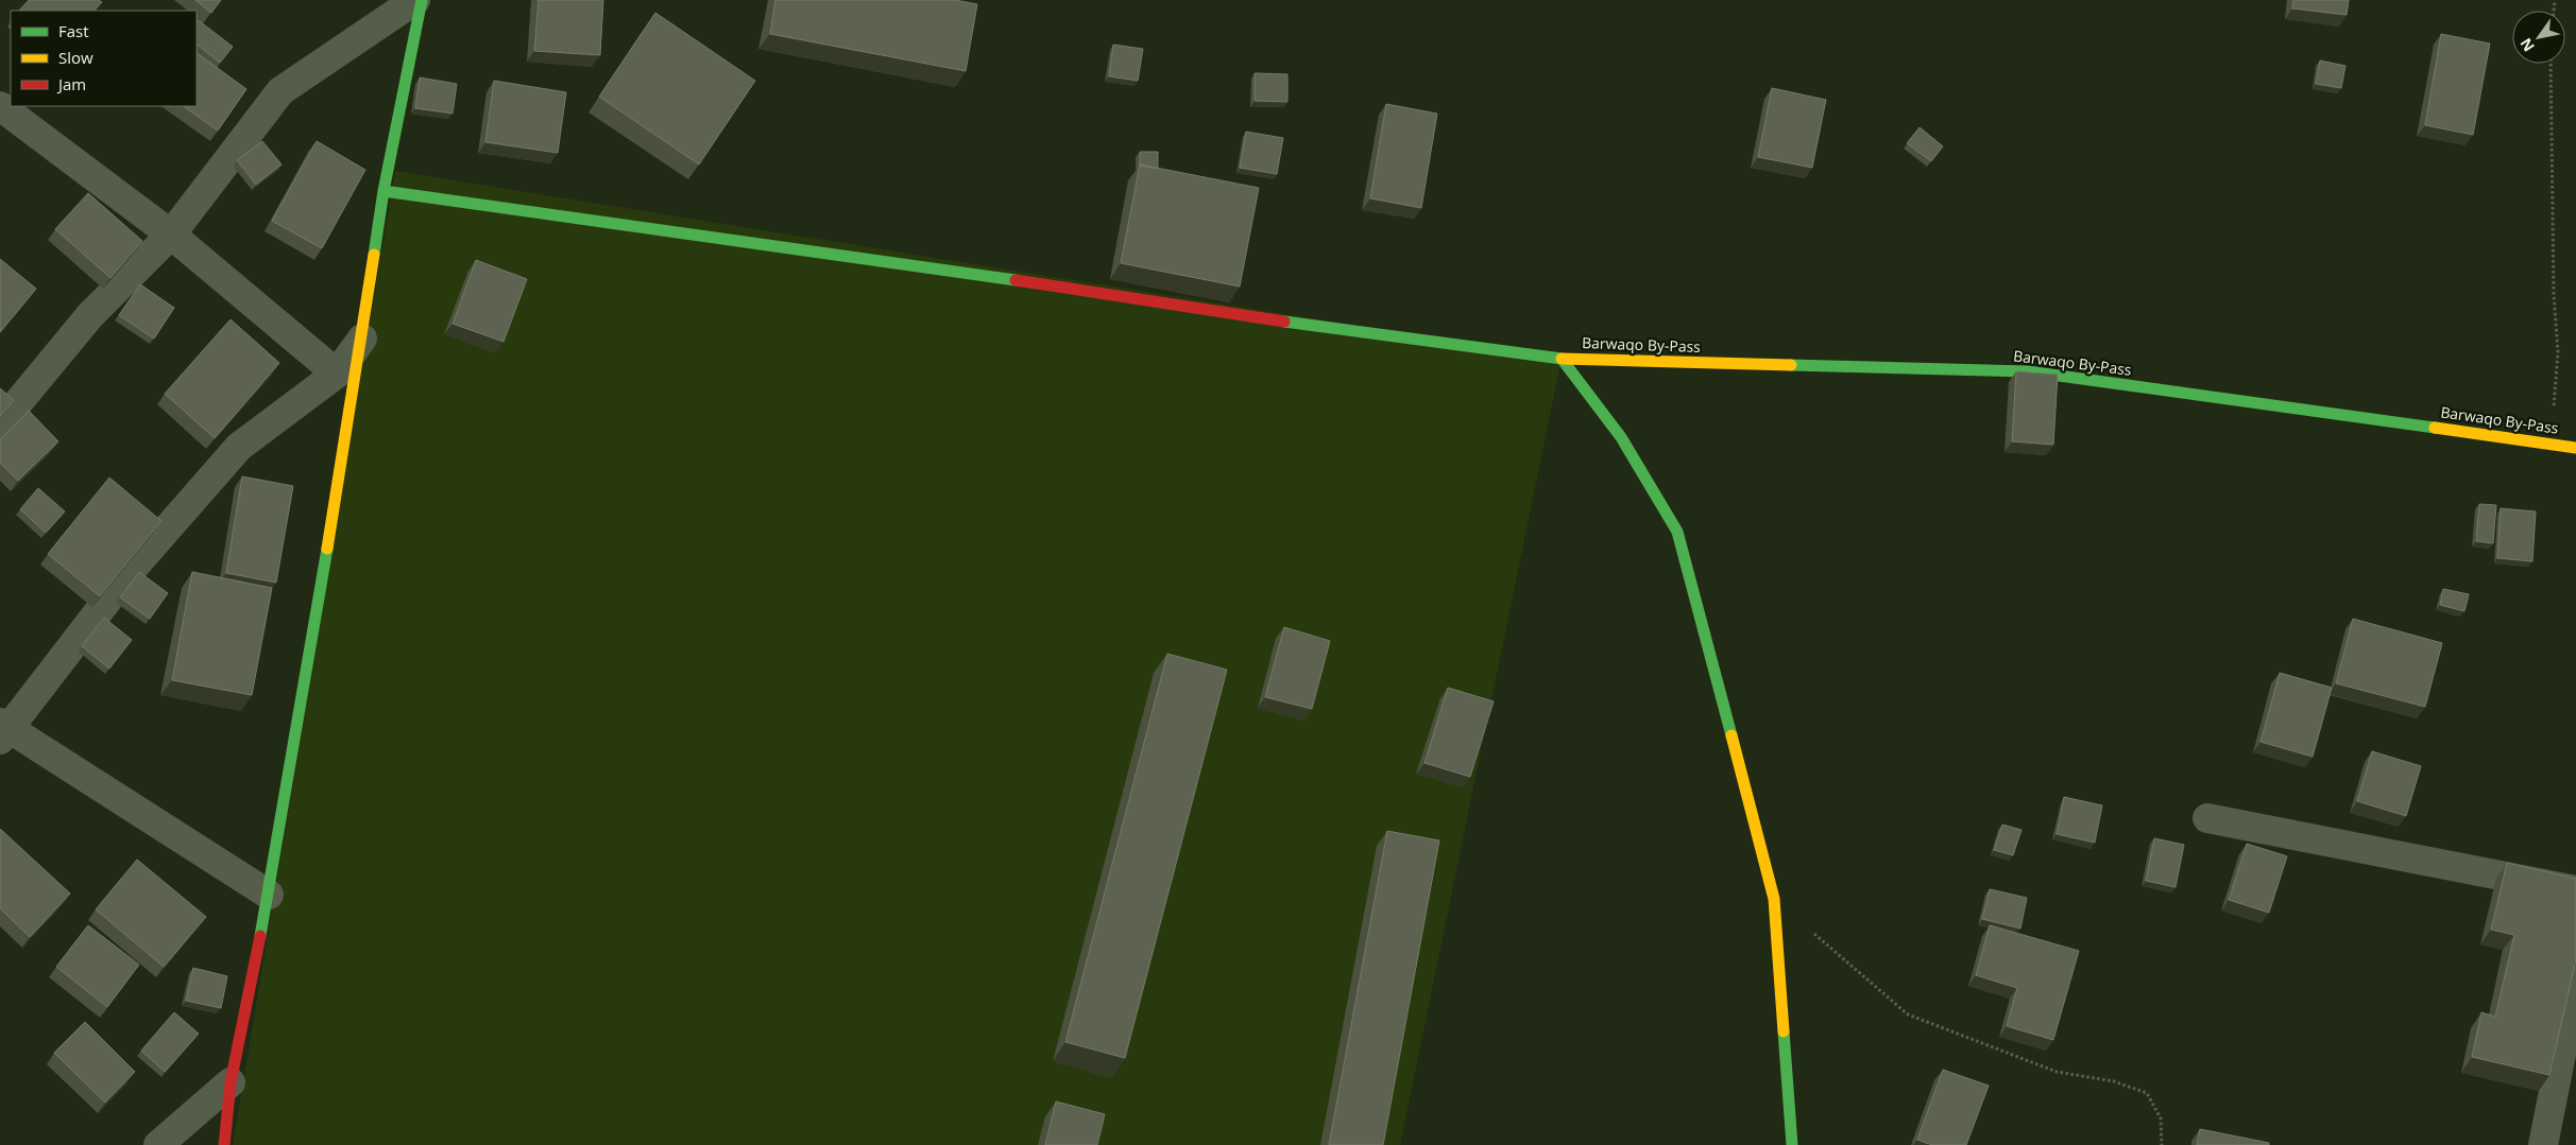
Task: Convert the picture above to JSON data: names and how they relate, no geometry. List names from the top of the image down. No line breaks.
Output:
{"streets":{"main road":["Barwaqo By-Pass"]},"legend":["Fast","Slow","Jam"],"north":"bottom left"}
